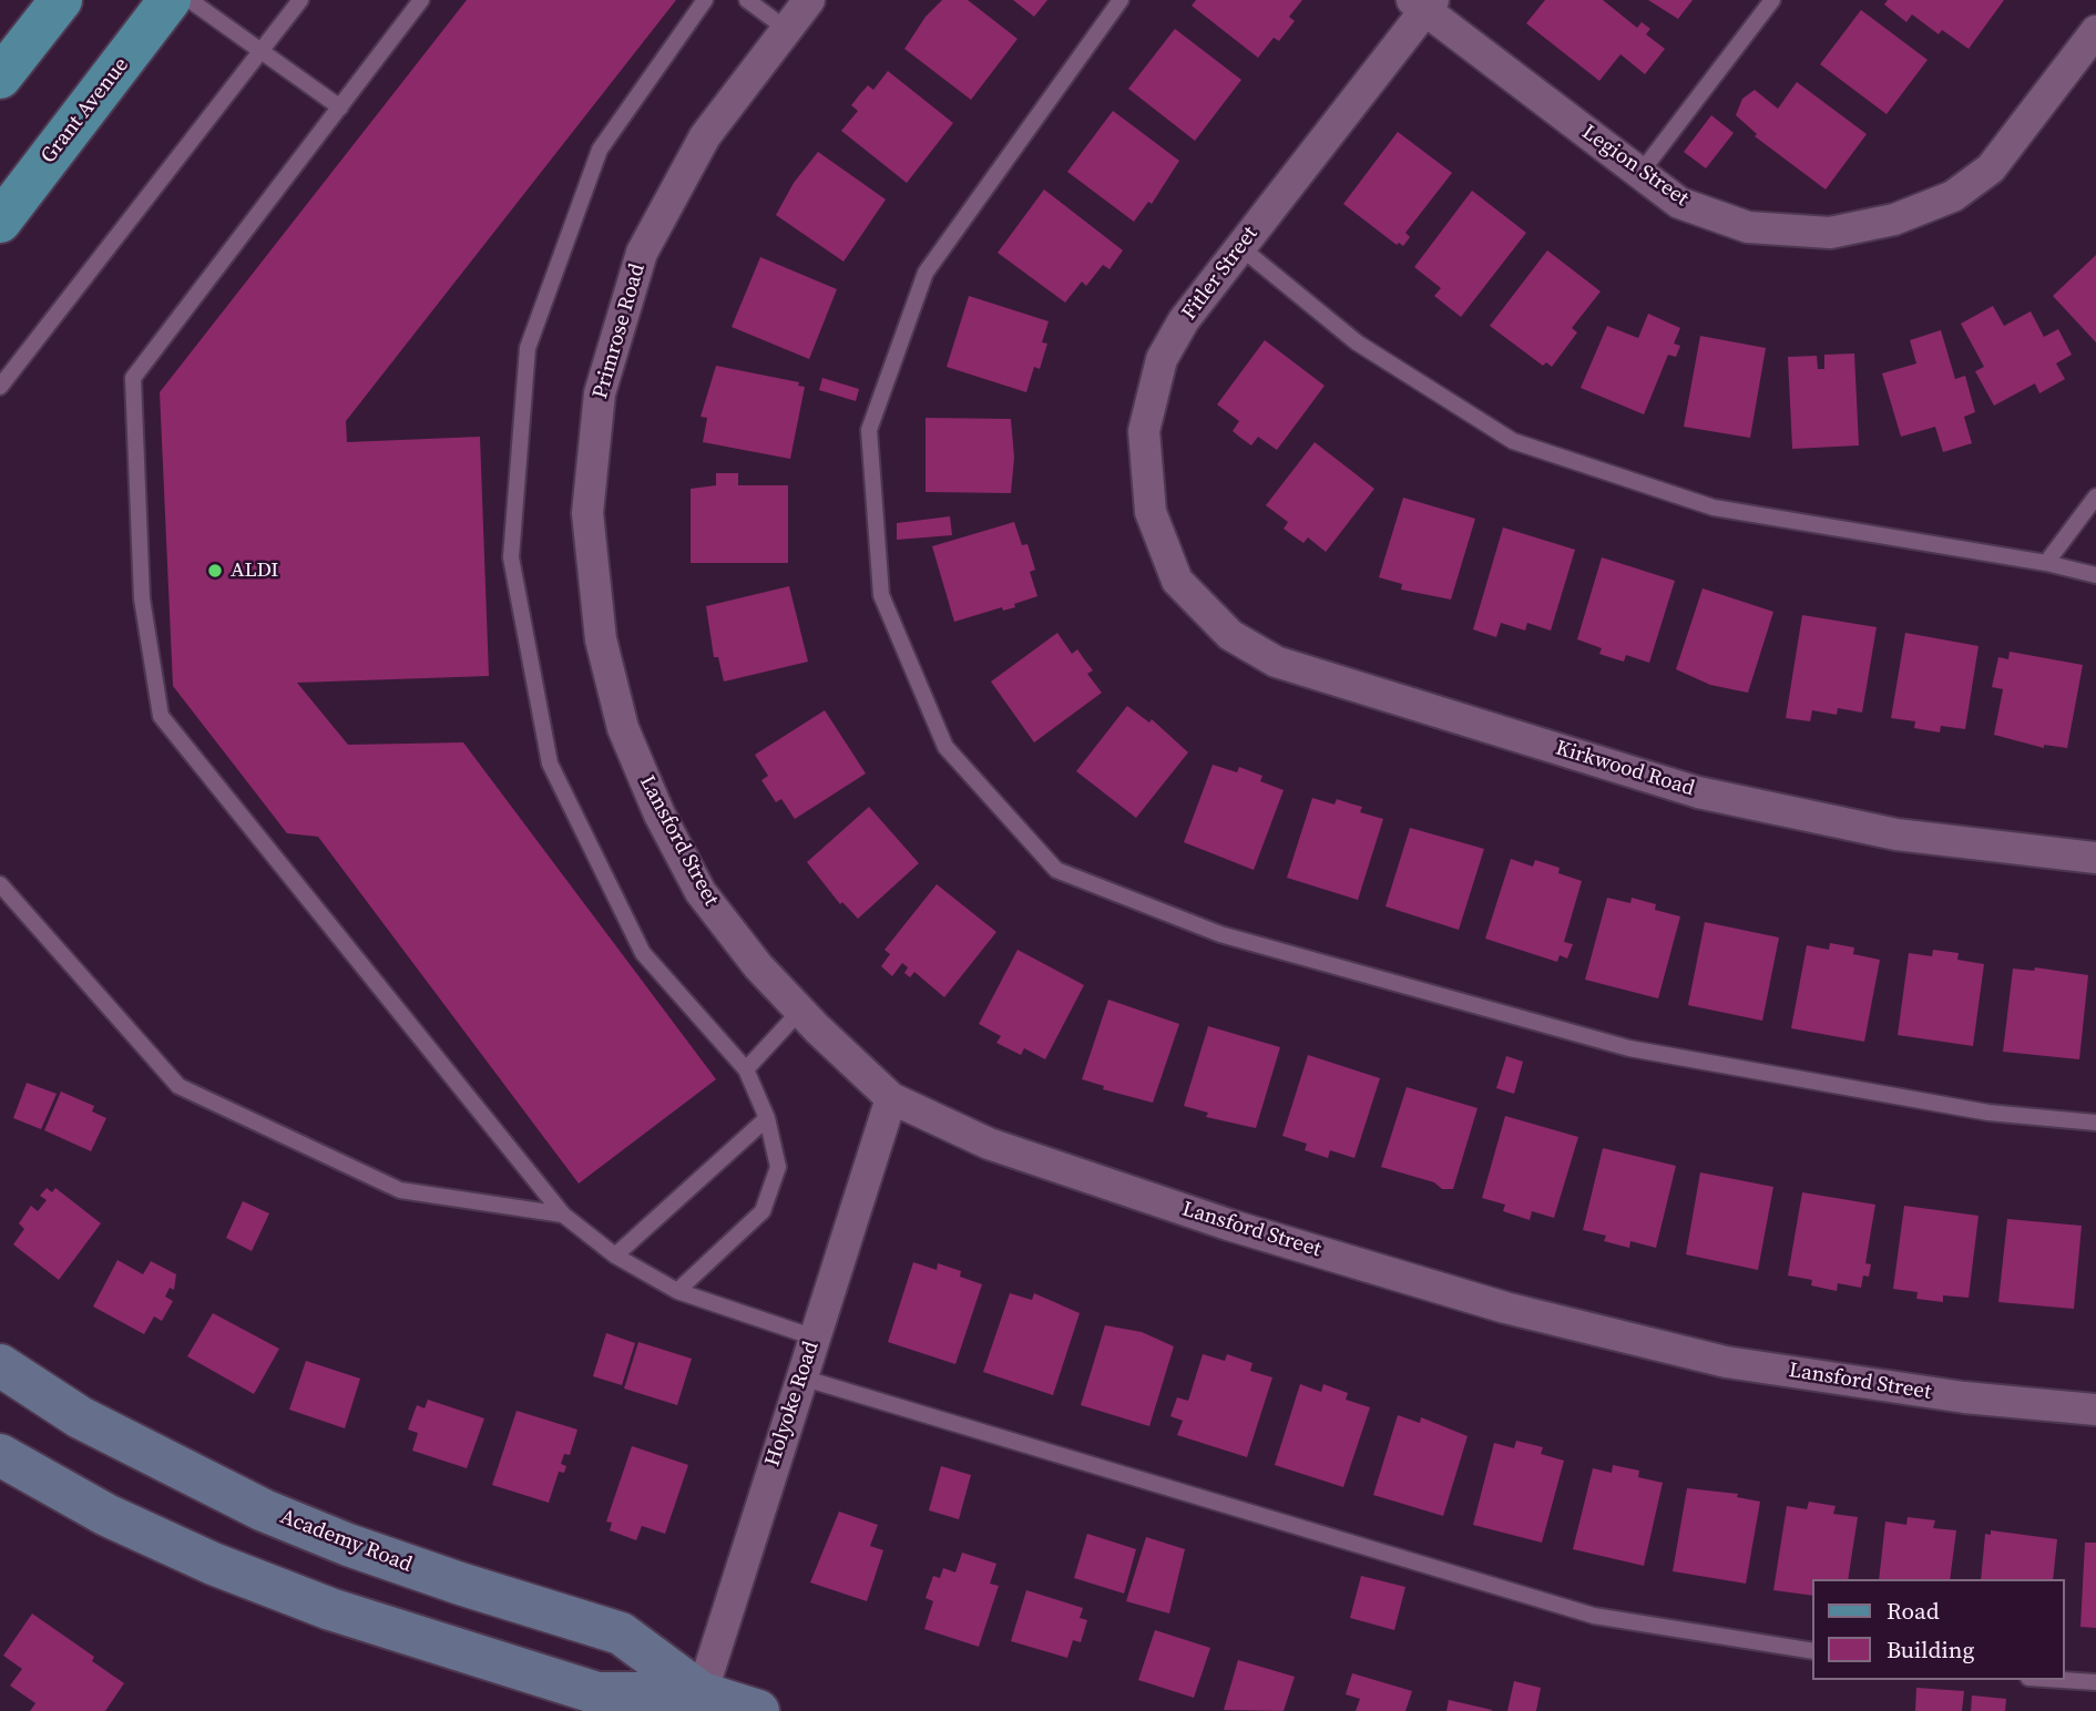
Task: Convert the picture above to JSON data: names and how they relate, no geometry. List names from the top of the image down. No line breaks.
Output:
{"streets":{"main road":["Grant Avenue","Academy Road"],"street":["Legion Street","Fitler Street","Primrose Road","Kirkwood Road","Lansford Street","Holyoke Road"]},"crossings":[["Legion Street","Fitler Street"],["Fitler Street","Kirkwood Road"],["Primrose Road","Lansford Street"],["Lansford Street","Holyoke Road"],["Holyoke Road","Academy Road"]],"places":["ALDI"],"legend":["Road","Building"]}
